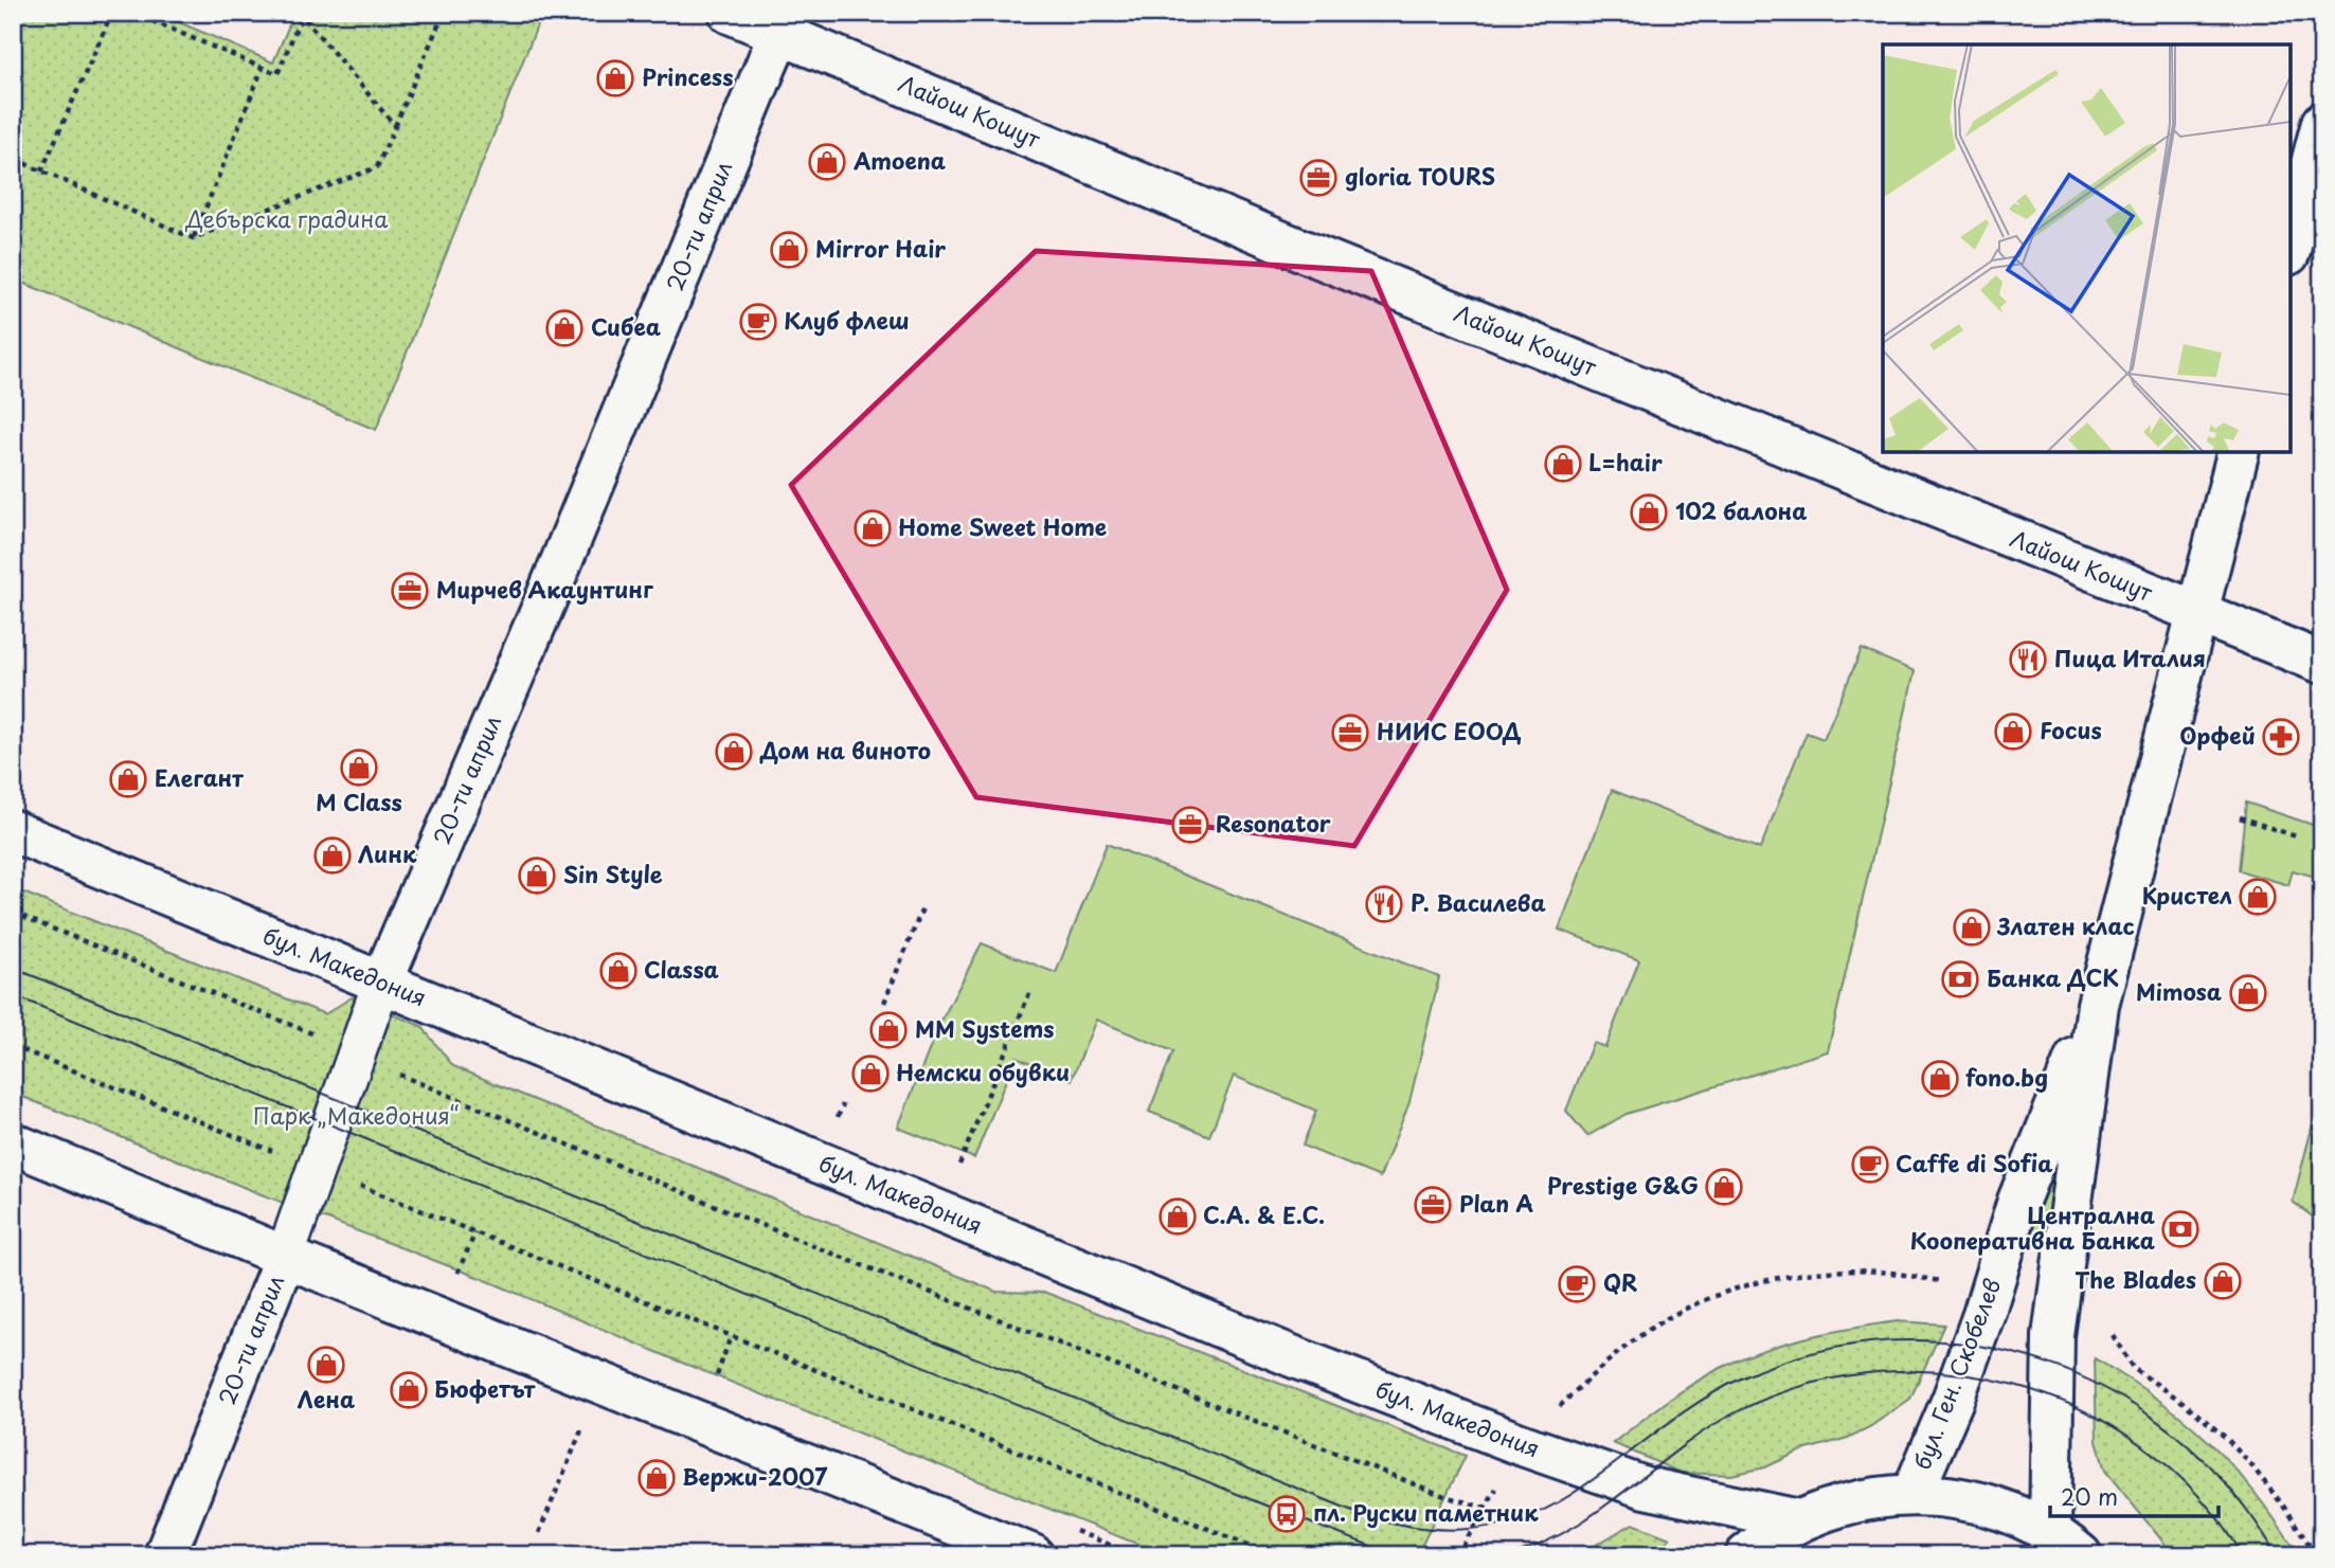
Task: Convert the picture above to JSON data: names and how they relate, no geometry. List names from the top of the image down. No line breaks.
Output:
{"streets":{"street":["Лайош Кошут","20-ти април","бул. Македония","бул. Ген. Скобелев"]},"crossings":[["Лайош Кошут","20-ти април"],["Лайош Кошут","бул. Ген. Скобелев"],["20-ти април","бул. Македония"]],"parks":["Дебърска градина","Парк „Македония“"],"places":{"shop":["Princess","Amoena","Mirror Hair","Сибеа","L=hair","102 балона","Home Sweet Home","Focus","Дом на виното","M Class","Елегант","Линк","Sin Style","Кристел","Златен клас","Classa","Mimosa","MM Systems","Немски обувки","fono.bg","Prestige G&G","С.А. & Е.С.","The Blades","Лена","Бюфетът","Вержи-2007"],"office":["gloria TOURS","Мирчев Акаунтинг","НИИС ЕООД","Resonator","Plan A"],"cafe":["Клуб флеш","Caffe di Sofia","QR"],"restaurant":["Пица Италия","Р. Василева"],"pharmacy":["Орфей"],"bank":["Банка ДСК","Централна Кооперативна Банка"],"bus stop":["пл. Руски паметник"]},"scale_bar":"20 m"}
